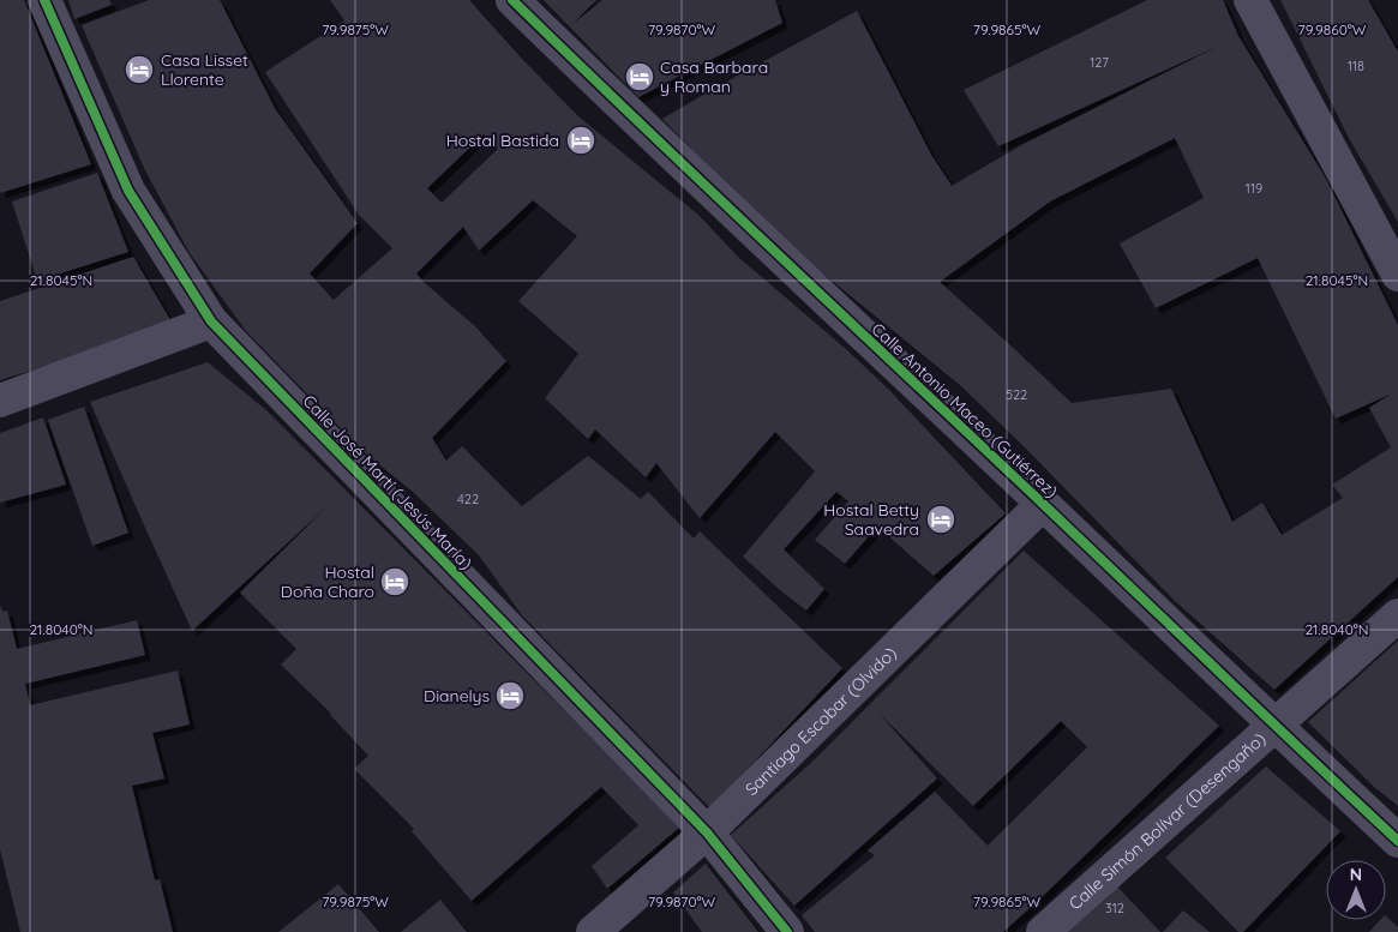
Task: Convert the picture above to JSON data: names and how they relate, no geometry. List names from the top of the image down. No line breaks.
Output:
{"streets":{"street":["Calle Antonio Maceo (Gutiérrez)","Calle José Martí (Jesús María)","Santiago Escobar (Olvido)","Calle Simón Bolívar (Desengaño)"]},"crossings":[["Calle Antonio Maceo (Gutiérrez)","Santiago Escobar (Olvido)"],["Calle Antonio Maceo (Gutiérrez)","Calle Simón Bolívar (Desengaño)"],["Calle José Martí (Jesús María)","Santiago Escobar (Olvido)"]],"places":{"hotel":["Casa Lisset Llorente","Casa Barbara y Roman","Hostal Bastida","Hostal Betty Saavedra","Hostal Doña Charo","Dianelys"]},"house_numbers":["127","118","119","522","422","312"],"north":"top","coordinates":["79.9875°W","79.9870°W","79.9865°W","79.9860°W","21.8045°N","21.8040°N"]}
